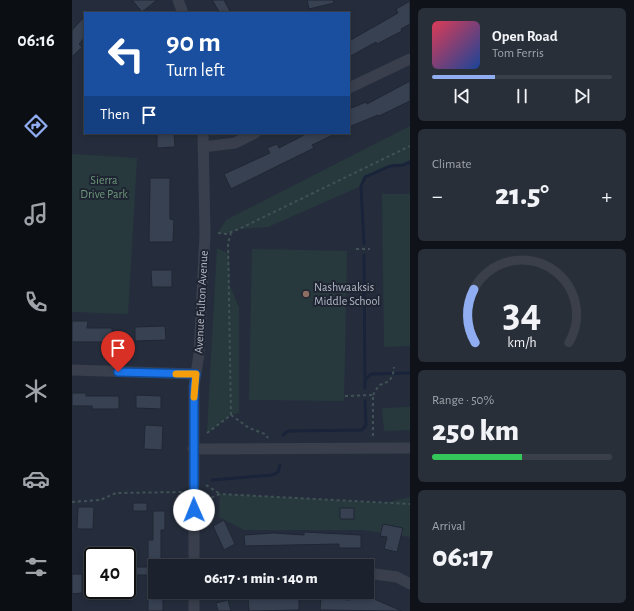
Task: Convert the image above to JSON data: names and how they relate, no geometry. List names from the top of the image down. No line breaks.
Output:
{"streets":{"street":["Avenue Fulton Avenue"]},"parks":["Sierra Drive Park"],"places":["Nashwaaksis Middle School"],"page":{"tabs":"06:16","turn":["90 m","Turn left"],"song":["Open Road","Tom Ferris"],"then":"Then","tile":["Climate",["Range · 50%","250 km"],["Arrival","06:17"]],"heat":["−","21.5°","+"],"limit":"40","trip":"06:17 · 1 min · 140 m","gauge":["34","km/h"]}}
